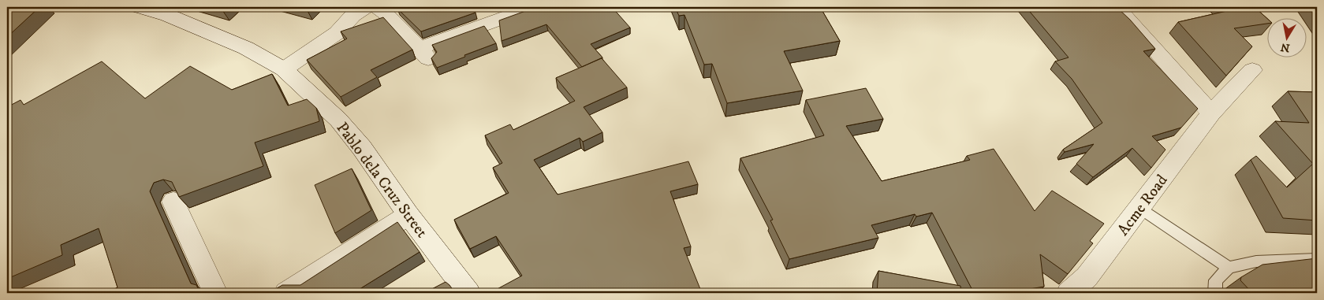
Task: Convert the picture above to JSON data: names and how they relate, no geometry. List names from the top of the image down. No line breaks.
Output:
{"streets":{"street":["Pablo dela Cruz Street","Acme Road"]},"north":"bottom"}
